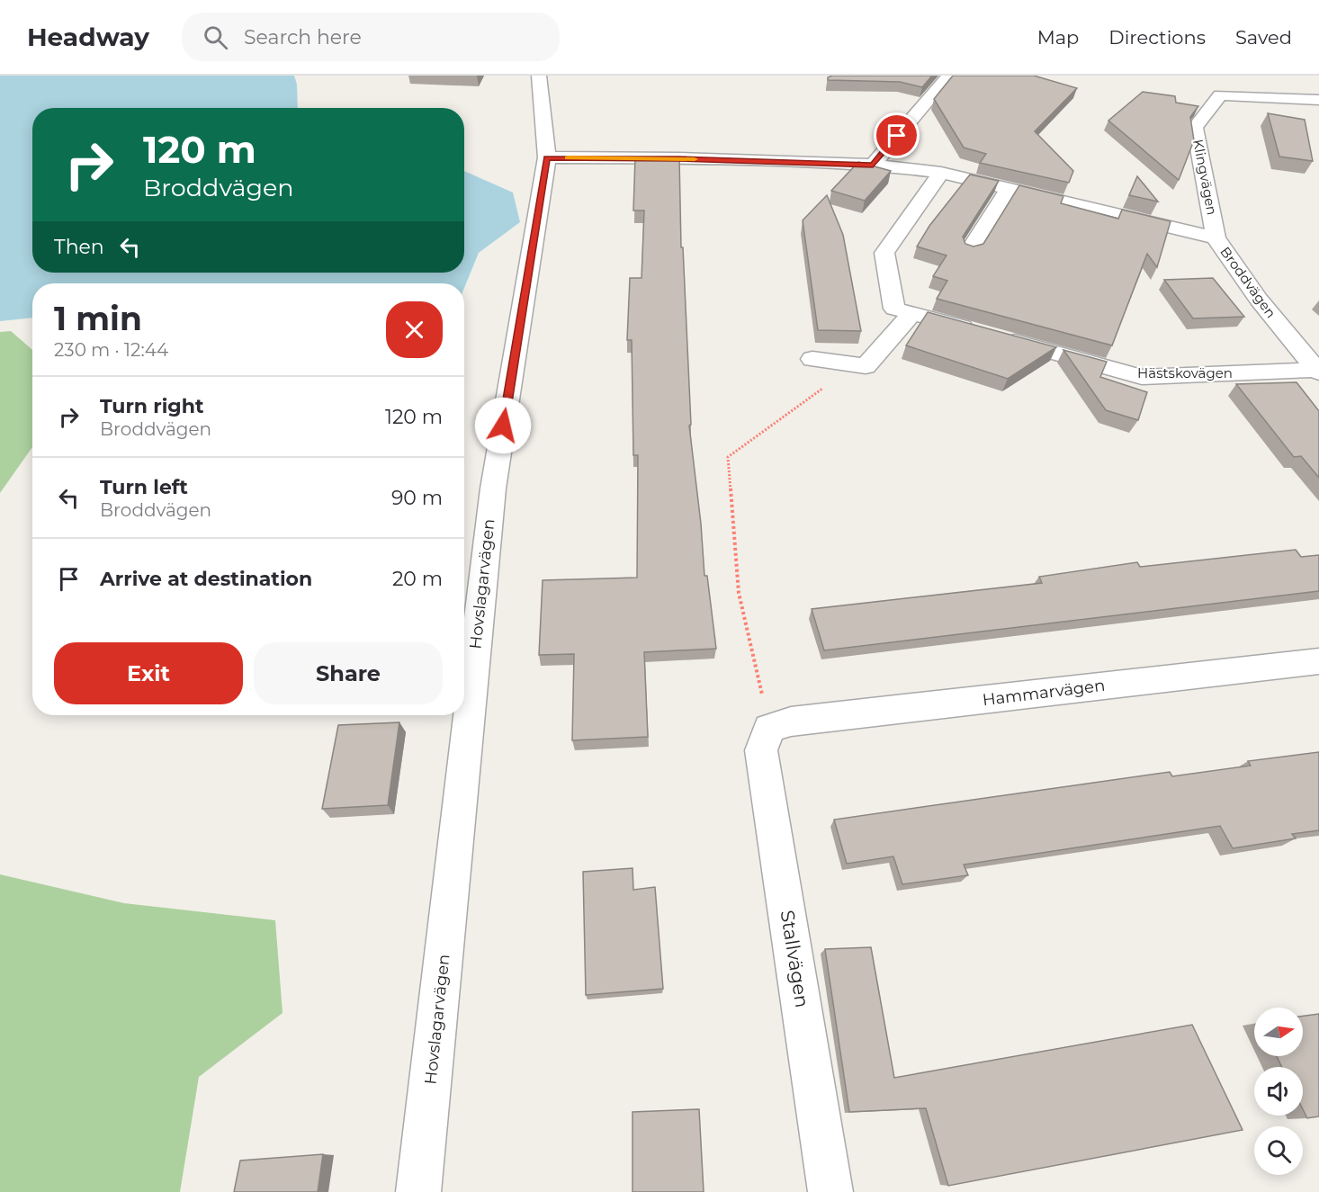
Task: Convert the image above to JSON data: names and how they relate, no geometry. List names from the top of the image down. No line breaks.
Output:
{"streets":{"street":["Klingvägen","Broddvägen","Hästskovägen","Hovslagarvägen","Hammarvägen","Stallvägen"]},"crossings":[["Klingvägen","Broddvägen"],["Broddvägen","Hästskovägen"],["Broddvägen","Hovslagarvägen"],["Hammarvägen","Stallvägen"]],"north":"right","page":{"header":"Headway","search":"Search here","nav":["Map","Directions","Saved"],"turn":["120 m","Broddvägen"],"then":"Then","heading":["1 min","230 m · 12:44"],"list":[{"name":"Turn right","note":"Broddvägen","value":"120 m"},{"name":"Turn left","note":"Broddvägen","value":"90 m"},{"name":"Arrive at destination","value":"20 m"}],"buttons":["Exit","Share"]}}
